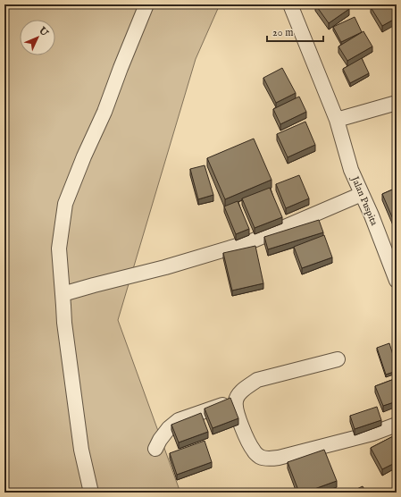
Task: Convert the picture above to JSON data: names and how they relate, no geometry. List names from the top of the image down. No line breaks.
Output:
{"streets":{"street":["Jalan Puspita"]},"scale_bar":"20 m","north":"top right"}
